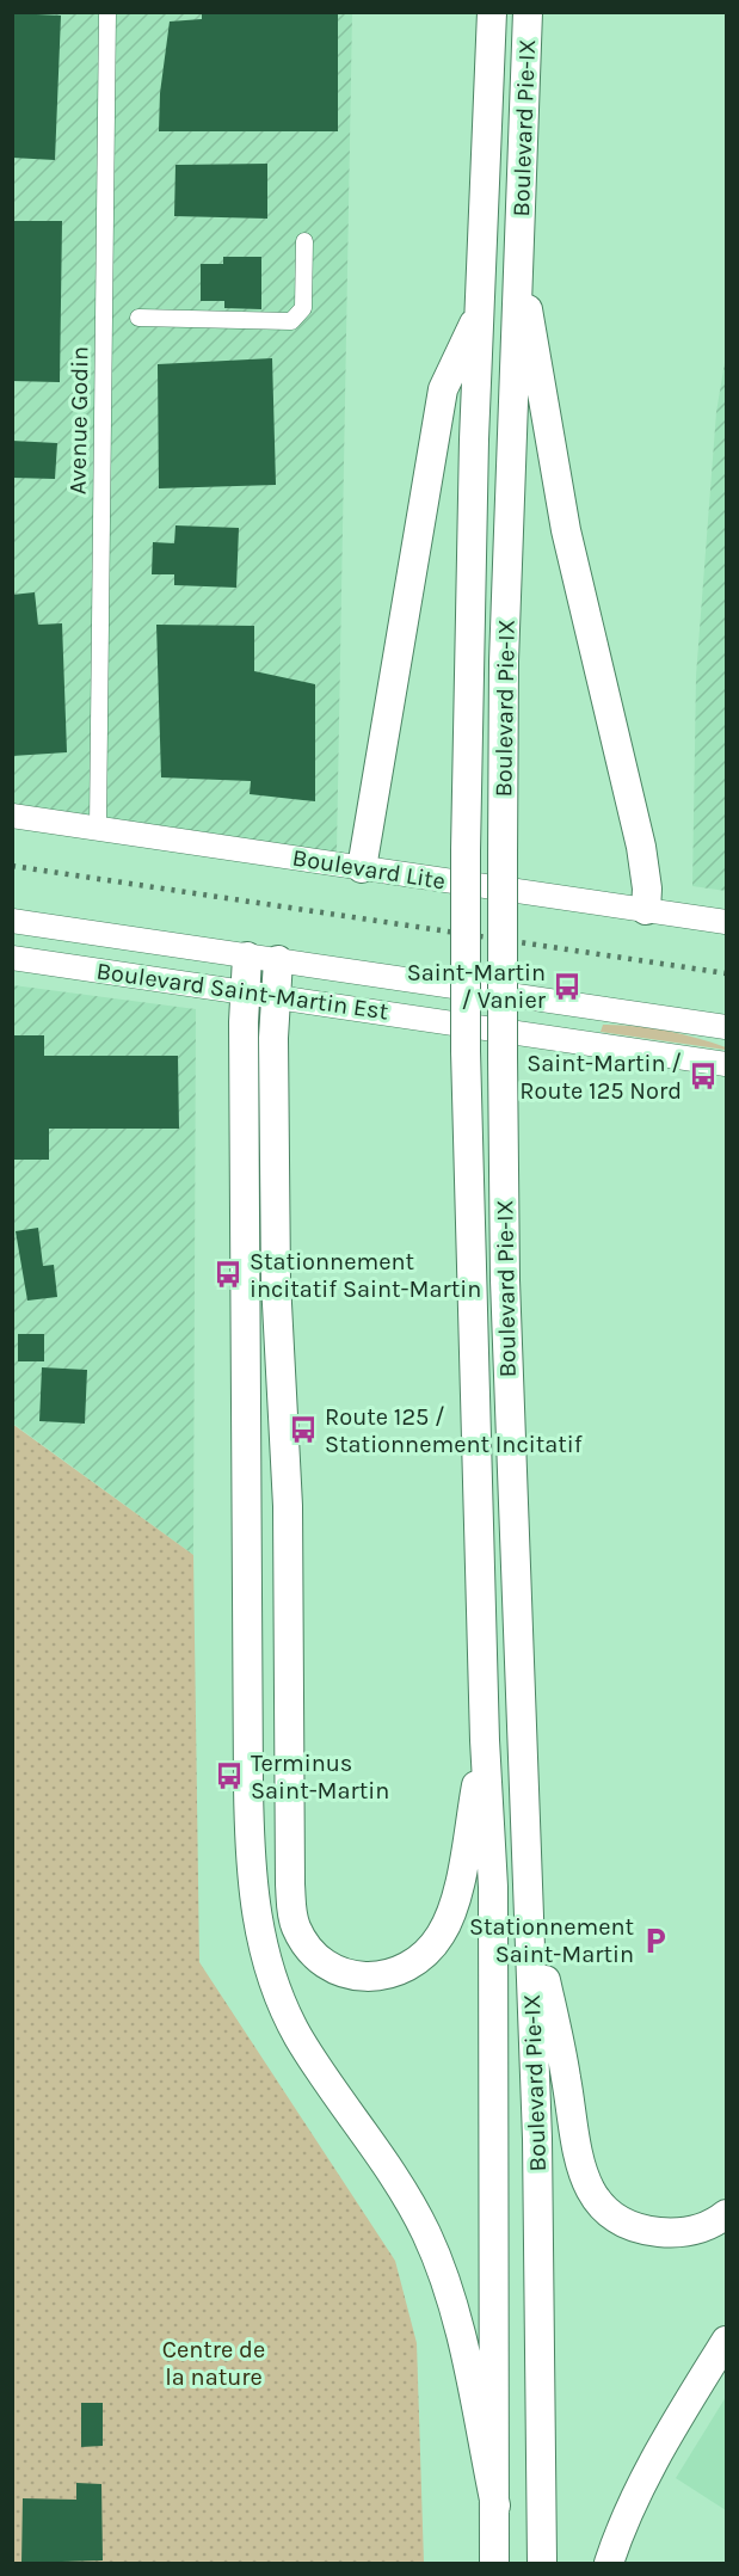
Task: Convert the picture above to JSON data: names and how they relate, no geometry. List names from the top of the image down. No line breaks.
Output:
{"streets":{"highway":["Boulevard Pie-IX"],"main road":["Boulevard Lite","Boulevard Saint-Martin Est"],"street":["Avenue Godin"]},"crossings":[["Avenue Godin","Boulevard Lite"]],"parks":["Centre de la nature"],"places":{"bus stop":["Saint-Martin / Vanier","Saint-Martin / Route 125 Nord","Stationnement incitatif Saint-Martin","Route 125 / Stationnement Incitatif","Terminus Saint-Martin"],"parking":["Stationnement Saint-Martin"]}}
